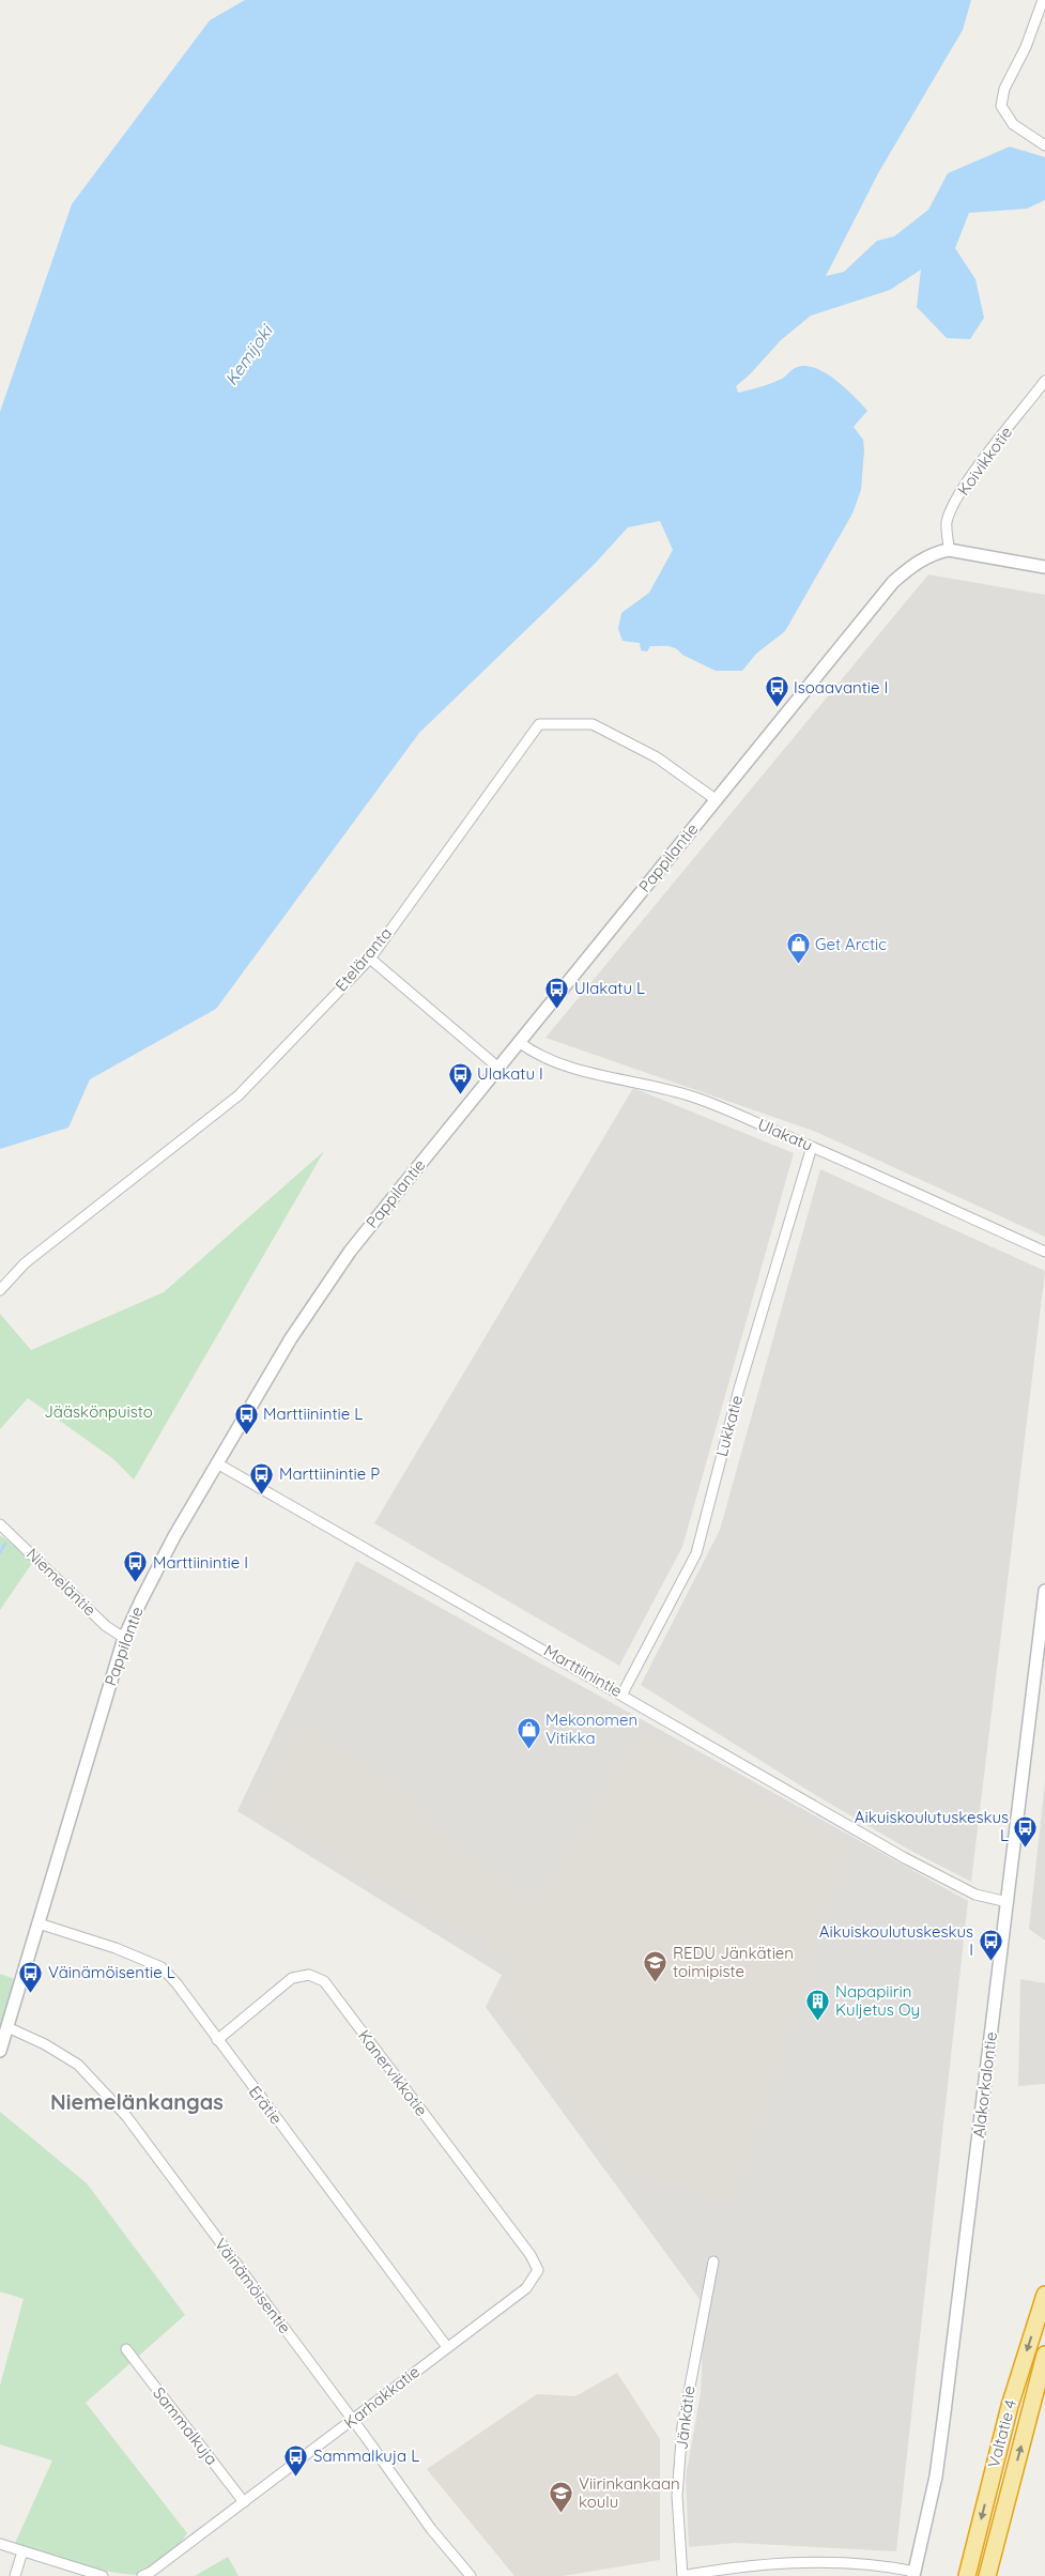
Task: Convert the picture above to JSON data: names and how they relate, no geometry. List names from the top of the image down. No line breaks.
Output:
{"streets":{"highway":["Valtatie 4"],"street":["Koivikkotie","Pappilantie","Eteläranta","Ulakatu","Lukkatie","Niemeläntie","Marttiinintie","Kanervikkotie","Alakorkalontie","Erätie","Väinämöisentie","Karhakkatie","Jänkätie","Sammalkuja"]},"crossings":[["Koivikkotie","Pappilantie"],["Pappilantie","Eteläranta"],["Pappilantie","Ulakatu"],["Pappilantie","Niemeläntie"],["Pappilantie","Marttiinintie"],["Pappilantie","Erätie"],["Pappilantie","Väinämöisentie"],["Ulakatu","Lukkatie"],["Lukkatie","Marttiinintie"],["Marttiinintie","Alakorkalontie"],["Kanervikkotie","Erätie"],["Kanervikkotie","Karhakkatie"],["Erätie","Karhakkatie"],["Väinämöisentie","Karhakkatie"],["Karhakkatie","Sammalkuja"]],"districts":["Niemelänkangas"],"water":["Kemijoki"],"parks":["Jääskönpuisto"],"places":{"bus stop":["Isoaavantie I","Ulakatu L","Ulakatu I","Marttiinintie L","Marttiinintie P","Marttiinintie I","Aikuiskoulutuskeskus L","Aikuiskoulutuskeskus I","Väinämöisentie L","Sammalkuja L"],"shop":["Get Arctic","Mekonomen Vitikka"],"school or university":["REDU Jänkätien toimipiste","Viirinkankaan koulu"],"building":["Napapiirin Kuljetus Oy"]}}
